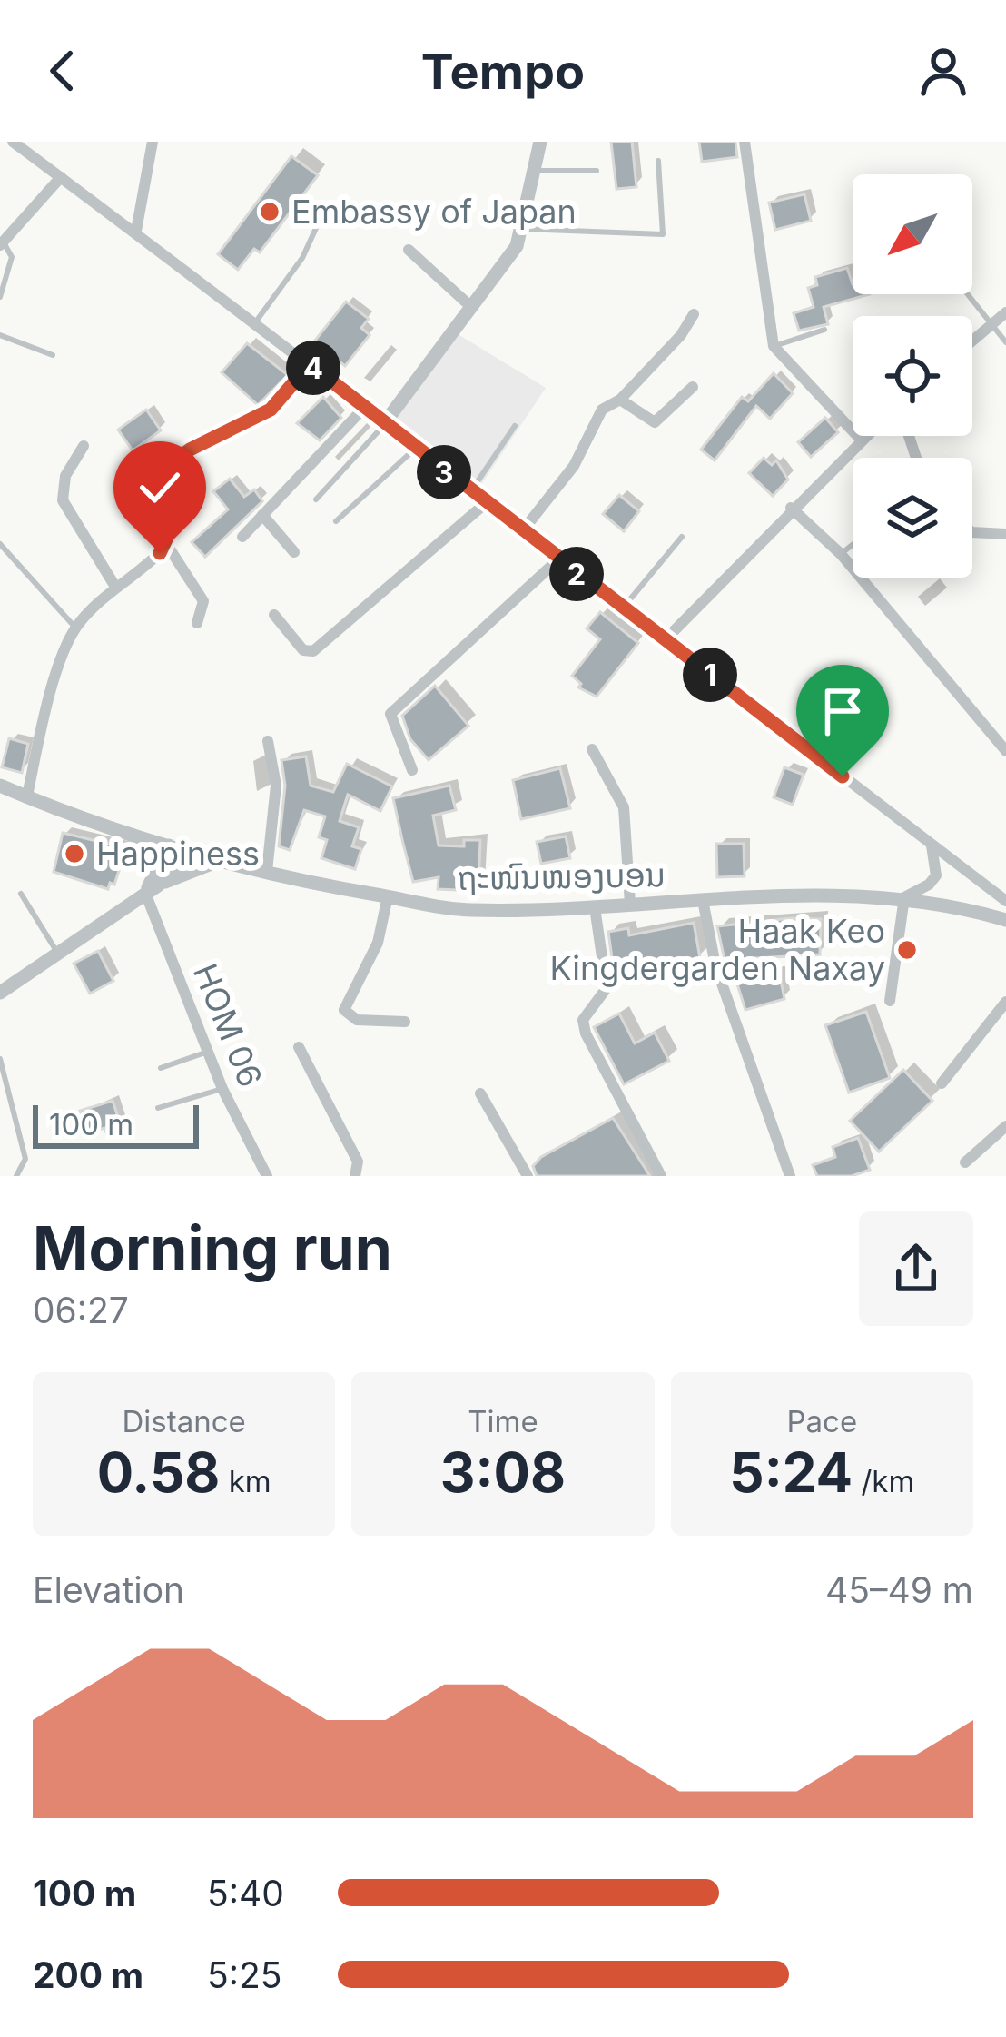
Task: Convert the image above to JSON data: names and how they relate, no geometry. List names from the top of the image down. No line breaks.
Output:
{"streets":{"street":["ຖະໜົນໜອງບອນ","HOM 06"]},"places":["Embassy of Japan","Happiness","Haak Keo Kingdergarden Naxay"],"scale_bar":"100 m","north":"bottom left","page":{"header":"Tempo","pins":["4","3","2","1"],"scale":"100 m","heading":["Morning run","06:27"],"stats":[["Distance","0.58 km"],["Time","3:08"],["Pace","5:24 /km"]],"chart":["Elevation","45–49 m"],"list":[{"name":"100 m","note":"5:40"},{"name":"200 m","note":"5:25"}]}}
